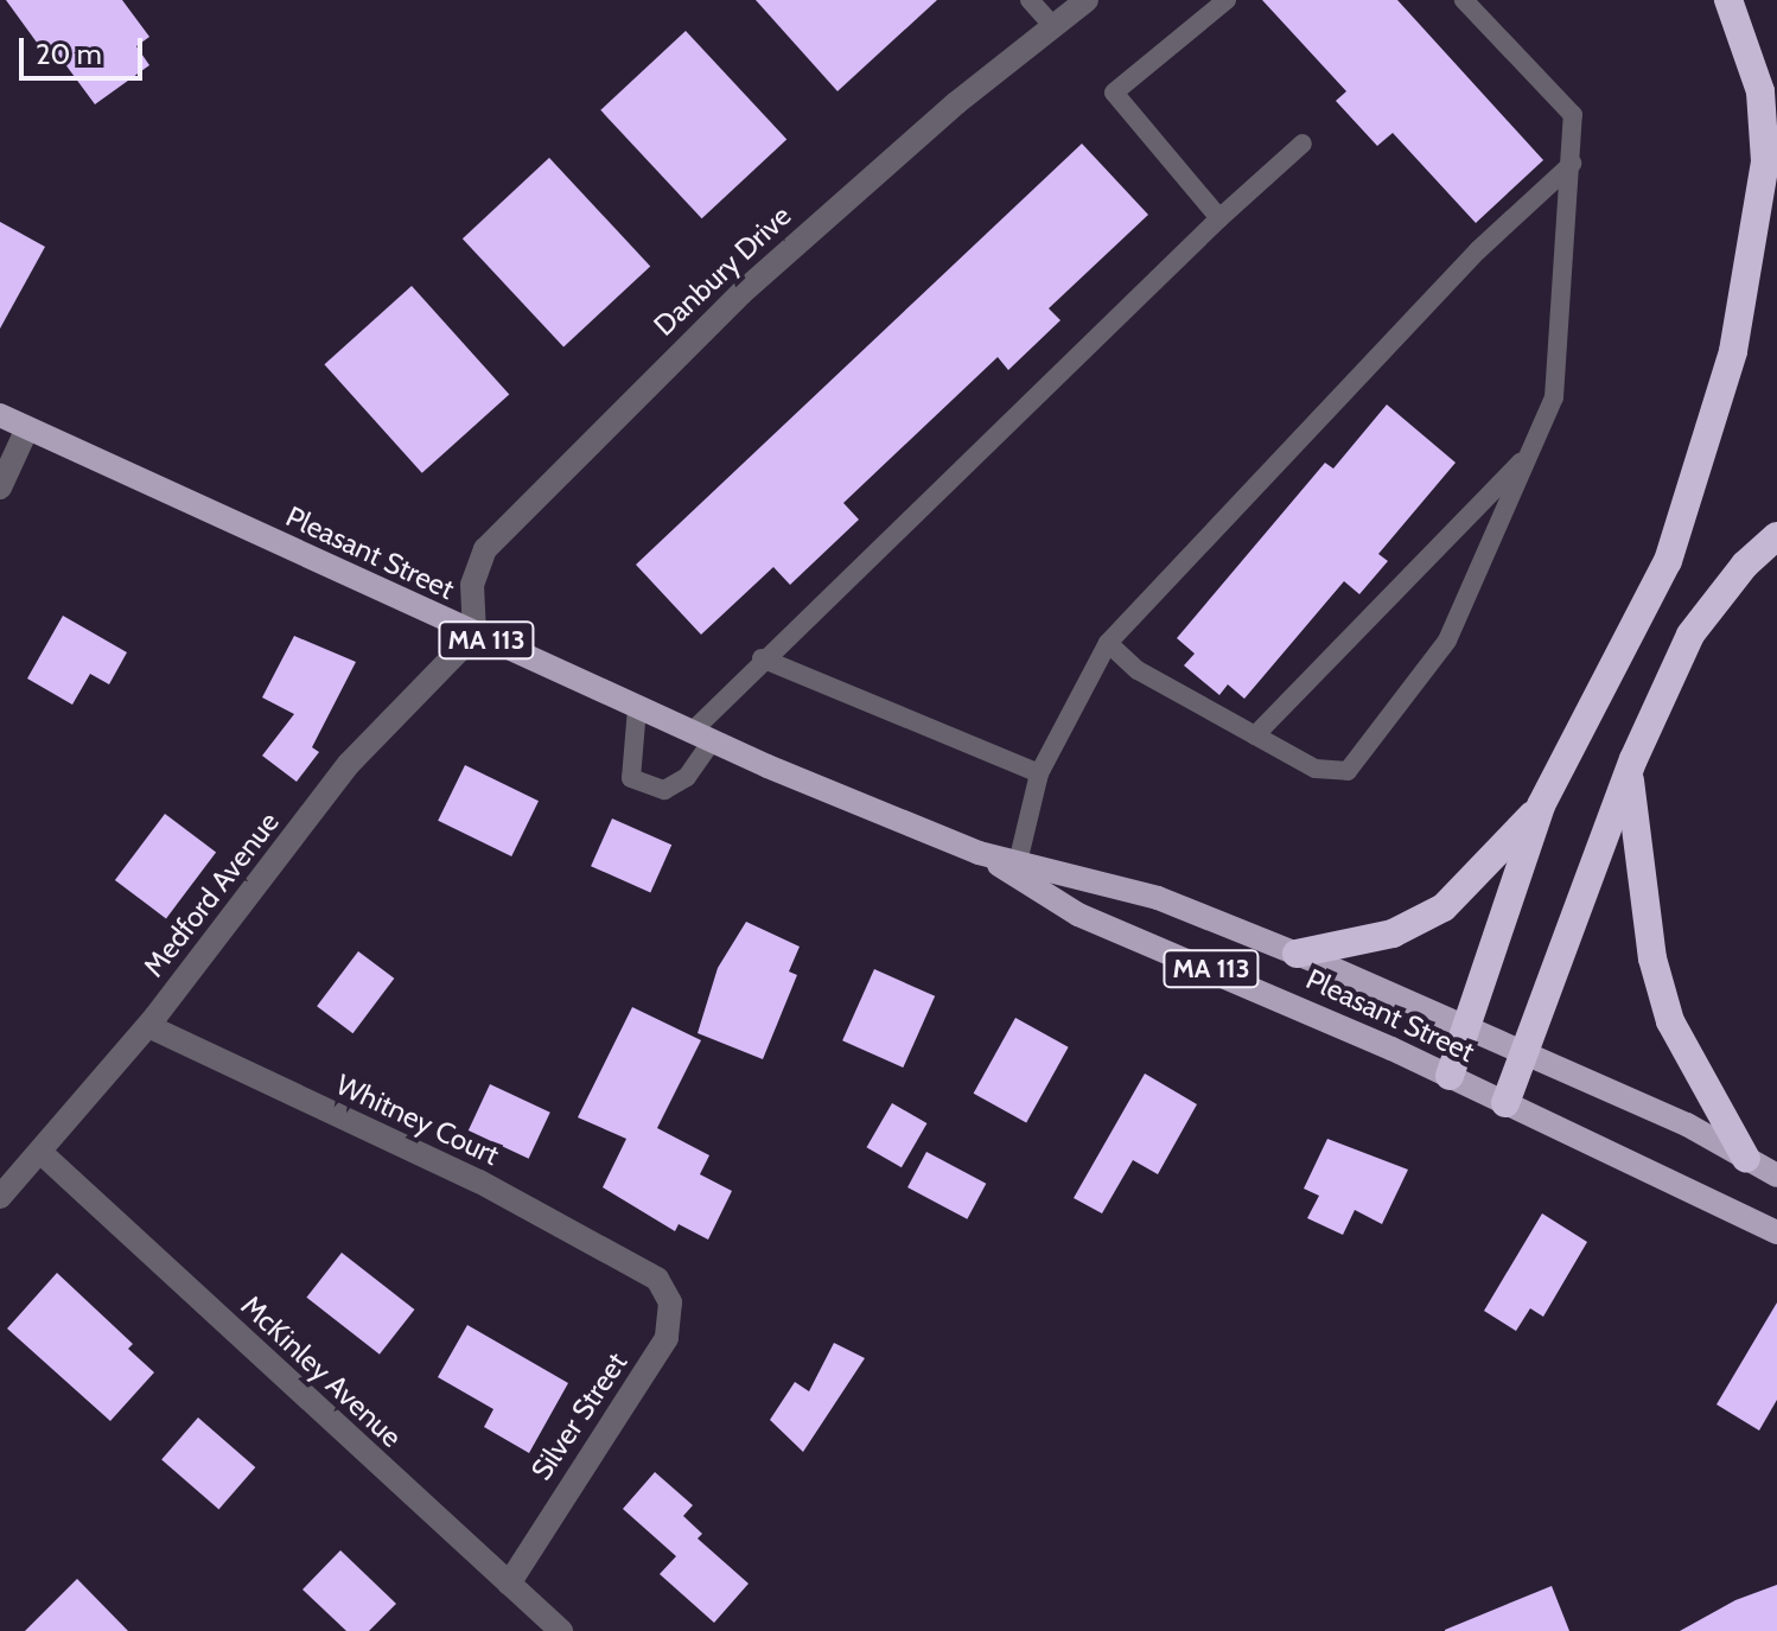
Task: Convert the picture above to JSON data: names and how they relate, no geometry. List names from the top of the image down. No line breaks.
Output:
{"streets":{"main road":["Pleasant Street","MA 113"],"street":["Danbury Drive","Medford Avenue","Whitney Court","McKinley Avenue","Silver Street"]},"crossings":[["Danbury Drive","Pleasant Street"],["Danbury Drive","Medford Avenue"],["Pleasant Street","Medford Avenue"],["Medford Avenue","Whitney Court"],["Medford Avenue","McKinley Avenue"],["Whitney Court","Silver Street"],["McKinley Avenue","Silver Street"]],"scale_bar":"20 m"}
